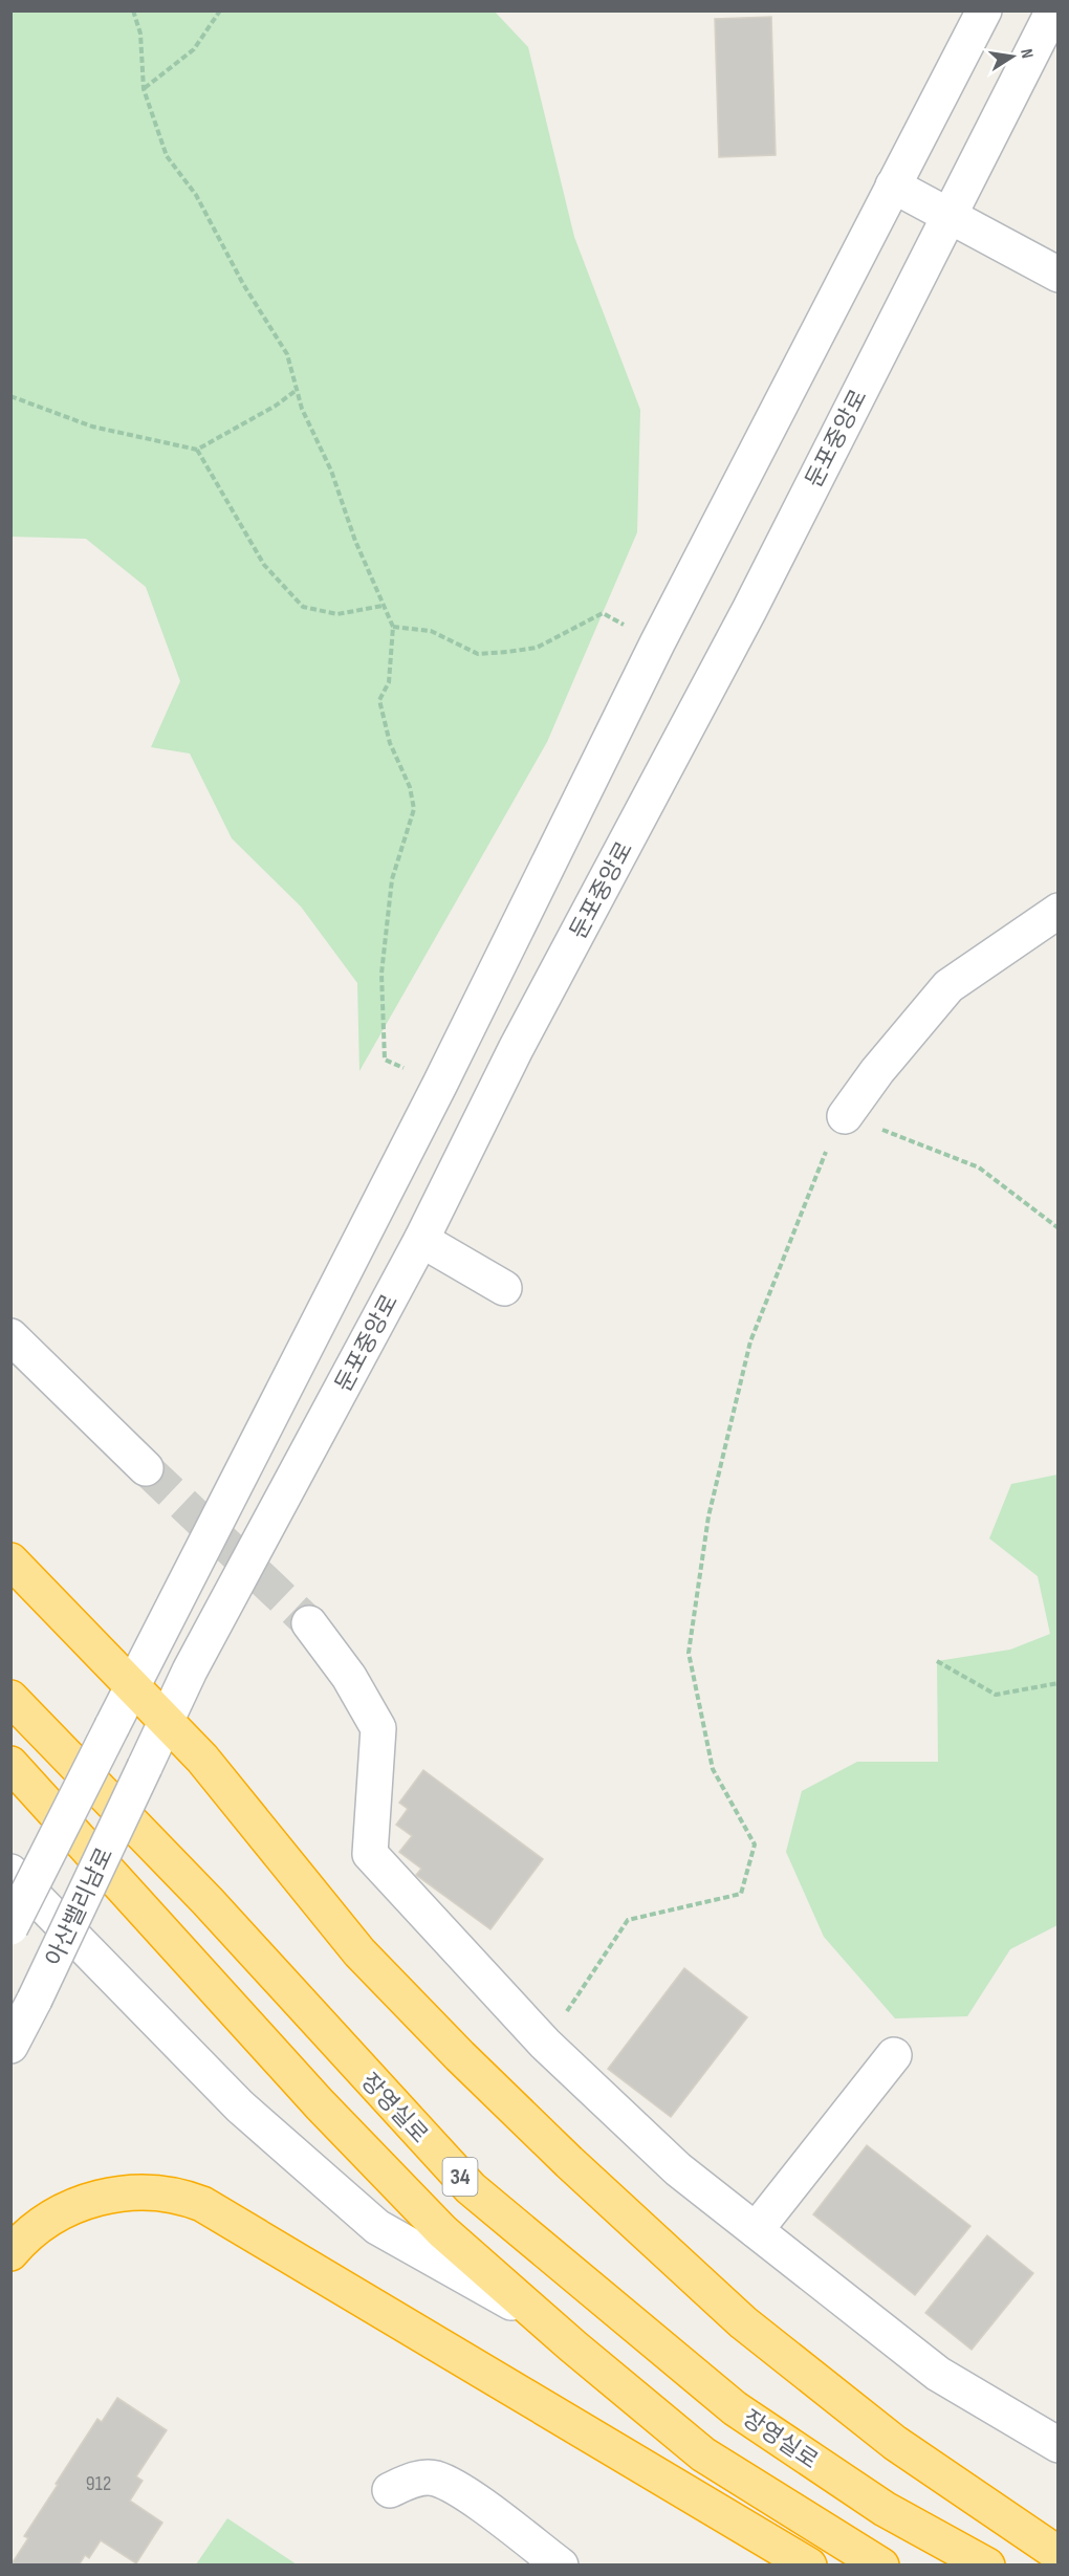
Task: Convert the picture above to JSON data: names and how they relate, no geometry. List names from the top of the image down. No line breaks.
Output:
{"streets":{"highway":["장영실로","34"],"street":["둔포중앙로","아산밸리남로"]},"crossings":[["둔포중앙로","아산밸리남로"]],"house_numbers":["912"],"north":"right"}
